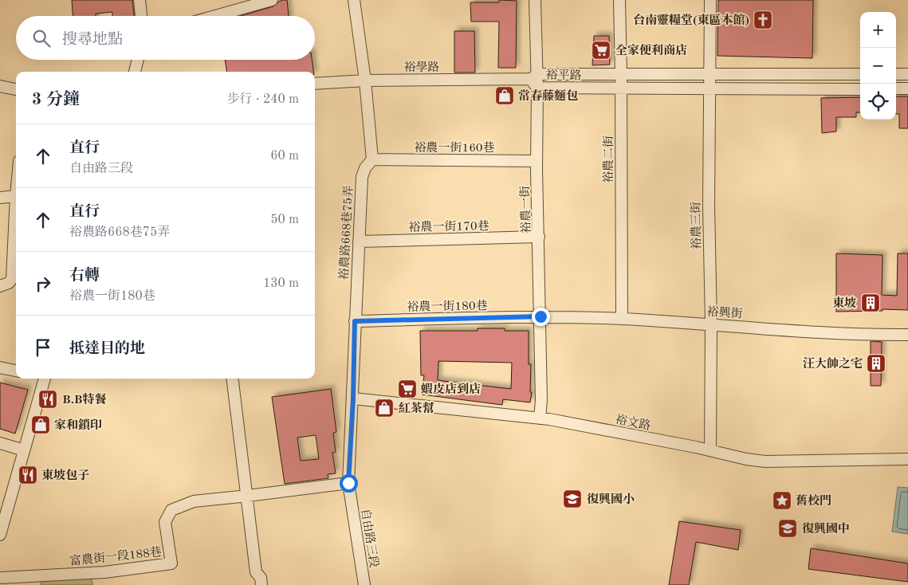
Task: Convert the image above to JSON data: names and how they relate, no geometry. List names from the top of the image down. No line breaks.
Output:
{"streets":{"street":["裕學路","裕平路","裕農一街160巷","裕農二街","裕農一街","裕農三街","裕農一街170巷","裕農路668巷75弄","裕農一街180巷","裕興街","裕文路","自由路三段","富農街一段188巷"]},"crossings":[["裕學路","裕平路"],["裕學路","裕農一街"],["裕平路","裕農二街"],["裕平路","裕農一街"],["裕平路","裕農三街"],["裕農一街160巷","裕農一街"],["裕農一街160巷","裕農路668巷75弄"],["裕農二街","裕興街"],["裕農一街","裕農一街170巷"],["裕農一街","裕農一街180巷"],["裕農一街","裕興街"],["裕農一街","裕文路"],["裕農三街","裕興街"],["裕農三街","裕文路"],["裕農一街170巷","裕農路668巷75弄"],["裕農路668巷75弄","裕農一街180巷"],["裕農路668巷75弄","裕文路"],["裕農路668巷75弄","自由路三段"],["裕農一街180巷","裕興街"],["裕文路","自由路三段"]],"places":{"church":["台南靈糧堂(東區本館)"],"supermarket":["全家便利商店","蝦皮店到店"],"shop":["常春藤麵包","紅茶幫","家和鎖印"],"building":["東坡","汪大帥之宅"],"restaurant":["B.B特餐","東坡包子"],"school or university":["復興國小","復興國中"],"place":["舊校門"]},"page":{"map_buttons":["+","−"],"search":"搜尋地點","heading":["3 分鐘","步行 · 240 m"],"list":[["直行","自由路三段","60 m"],["直行","裕農路668巷75弄","50 m"],["右轉","裕農一街180巷","130 m"],"抵達目的地"]}}
